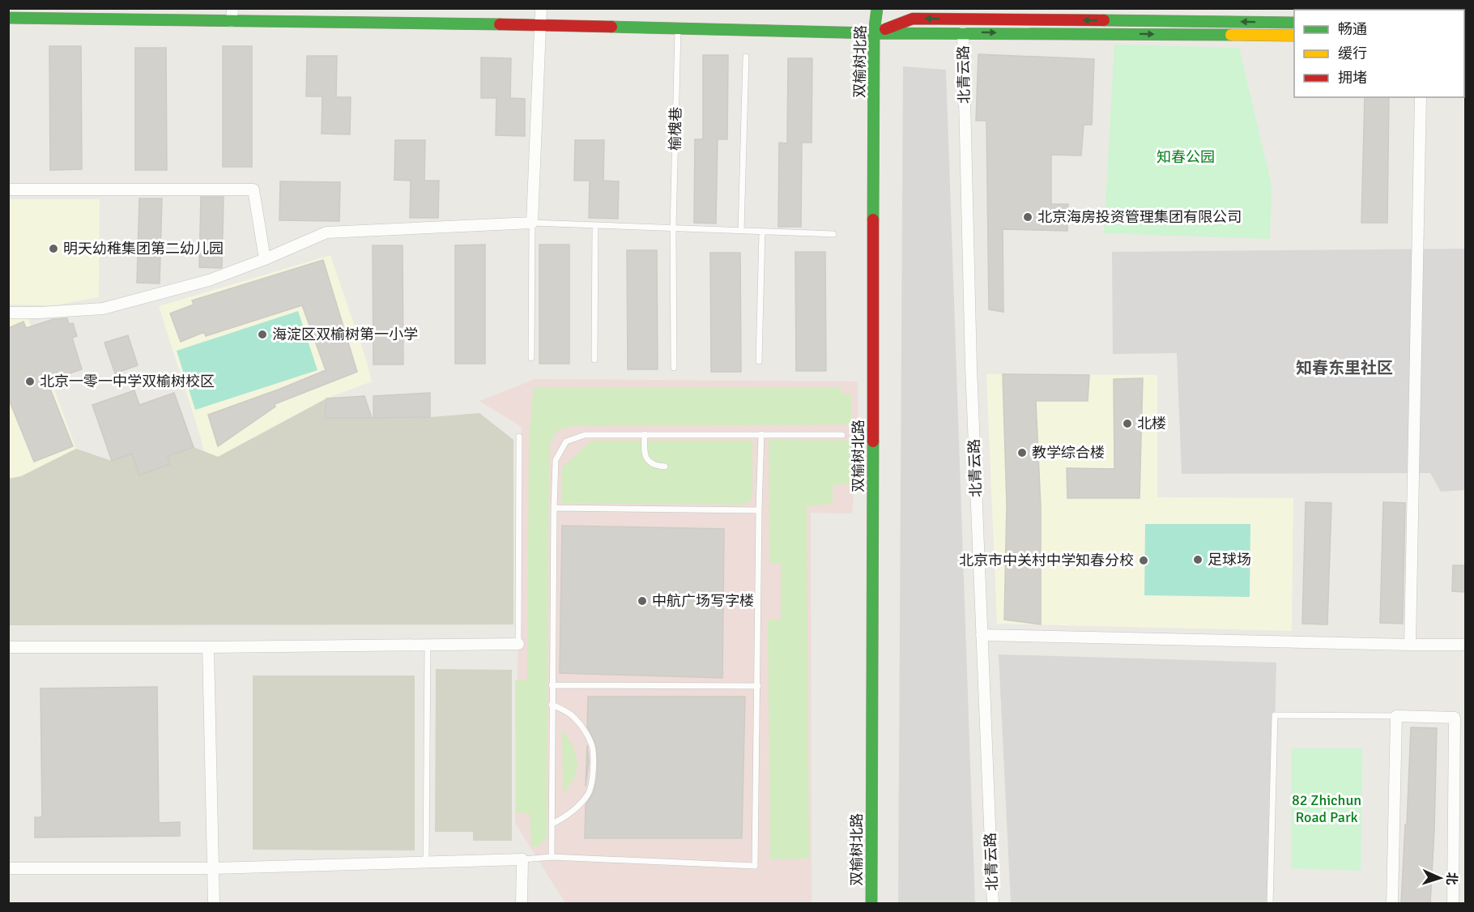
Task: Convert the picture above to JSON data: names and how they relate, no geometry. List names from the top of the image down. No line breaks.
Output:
{"streets":{"street":["双榆树北路","北青云路"],"lane":["榆槐巷"]},"districts":["知春东里社区"],"parks":["知春公园","82 Zhichun Road Park"],"places":["北京海房投资管理集团有限公司","明天幼稚集团第二幼儿园","海淀区双榆树第一小学","北京一零一中学双榆树校区","北楼","教学综合楼","足球场","北京市中关村中学知春分校","中航广场写字楼"],"legend":["畅通","缓行","拥堵"],"north":"right"}
